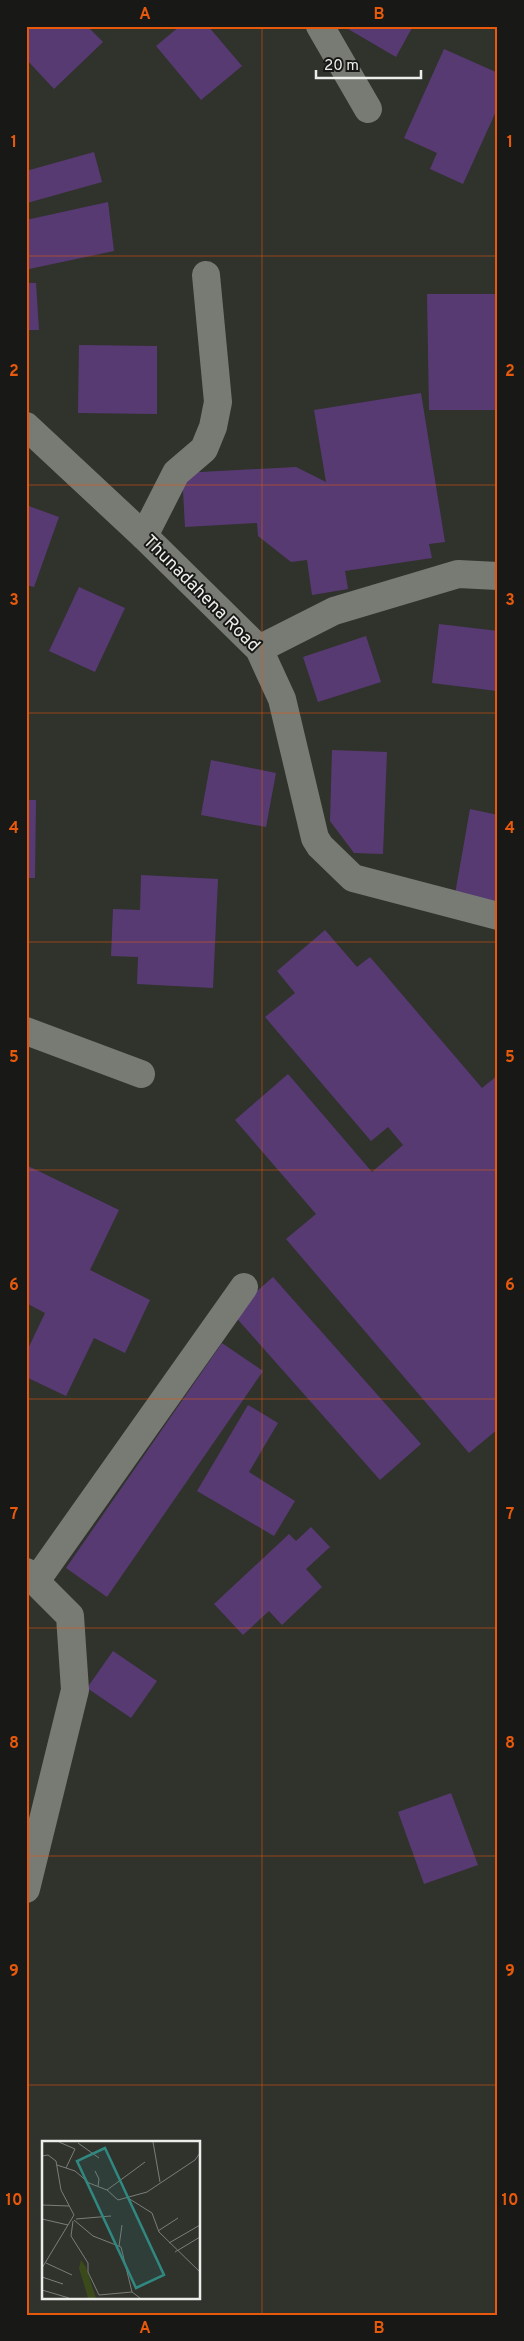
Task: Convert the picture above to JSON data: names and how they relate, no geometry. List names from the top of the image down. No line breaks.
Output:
{"streets":{"street":["Thunadahena Road"]},"scale_bar":"20 m","grid":{"columns":["A","B"],"rows":["1","2","3","4","5","6","7","8","9","10"]}}
